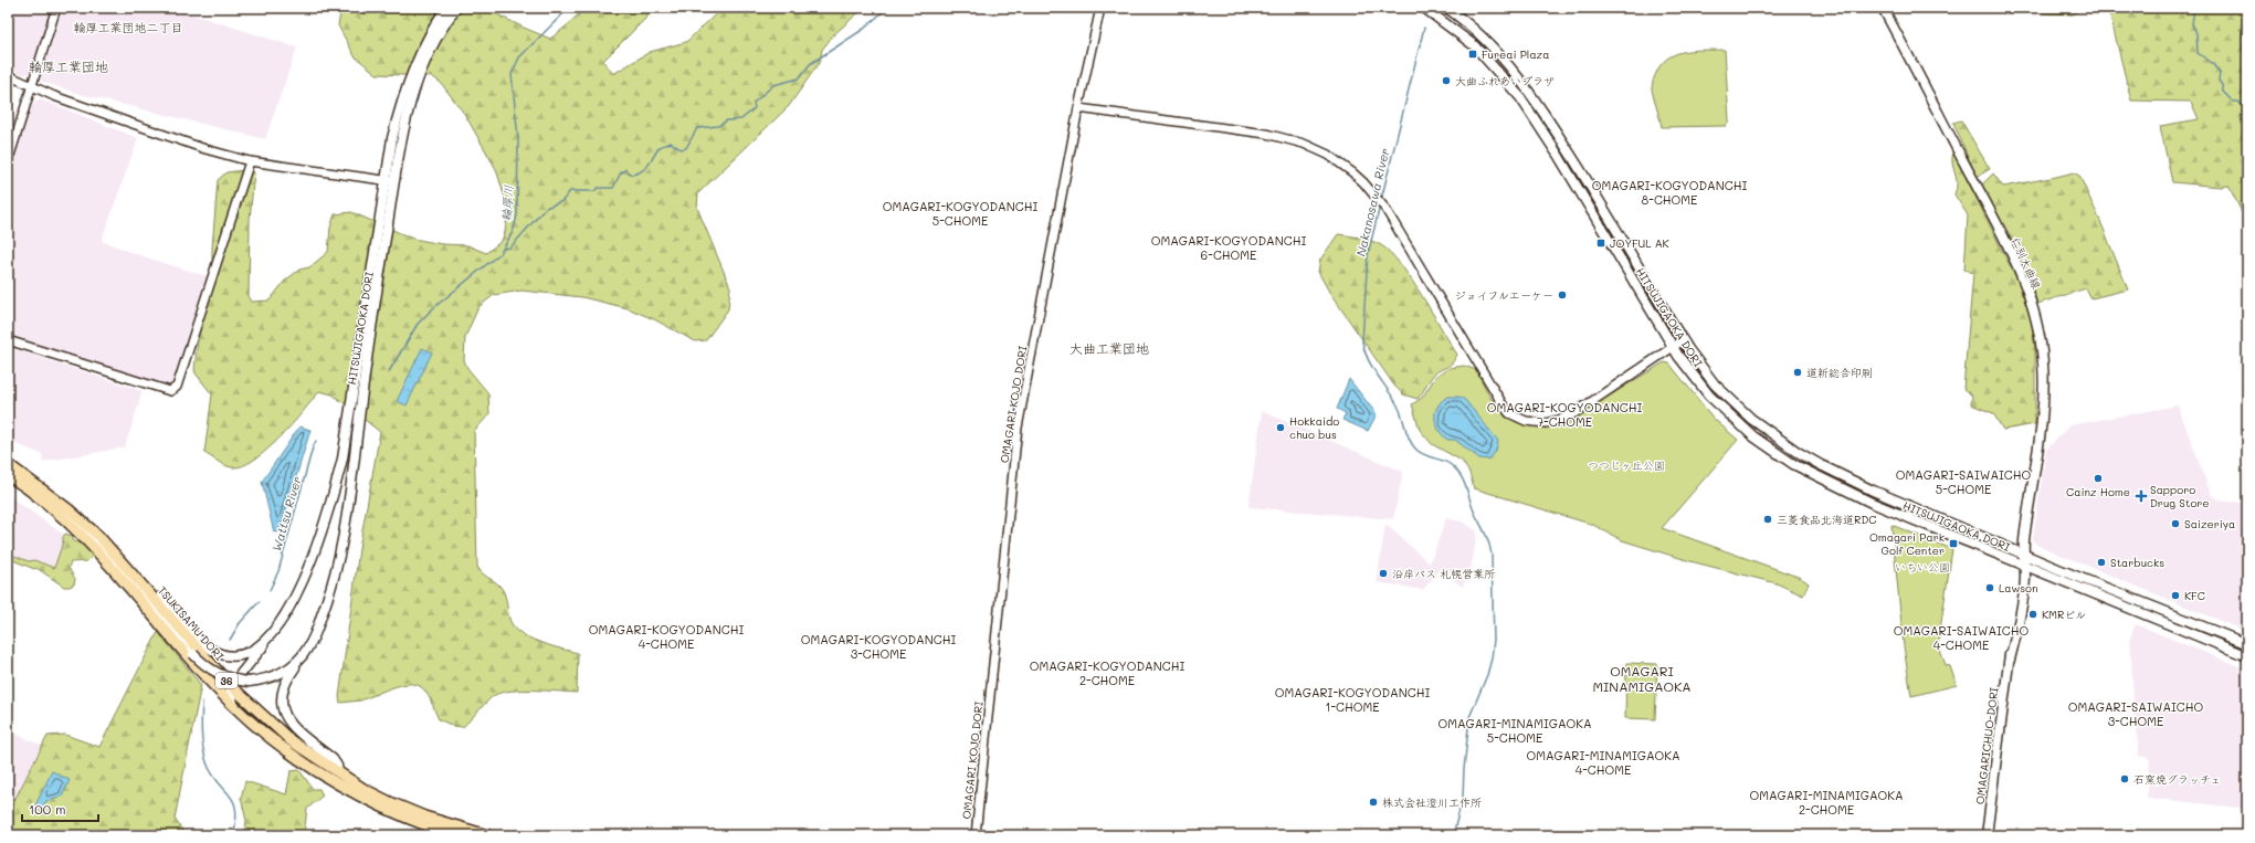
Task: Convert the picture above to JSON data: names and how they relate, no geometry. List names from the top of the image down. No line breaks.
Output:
{"streets":{"highway":["TSUKISAMU DORI","36"],"main road":["仁別大曲線","HITSUJIGAOKA DORI","OMAGARICHUO-DORI"],"street":["OMAGARI KOJO DORI"]},"crossings":[["仁別大曲線","HITSUJIGAOKA DORI"],["仁別大曲線","OMAGARICHUO-DORI"],["HITSUJIGAOKA DORI","TSUKISAMU DORI"],["HITSUJIGAOKA DORI","OMAGARICHUO-DORI"]],"districts":["輪厚工業団地二丁目","輪厚工業団地","OMAGARI-KOGYODANCHI 8-CHOME","OMAGARI-KOGYODANCHI 5-CHOME","OMAGARI-KOGYODANCHI 6-CHOME","大曲工業団地","OMAGARI-KOGYODANCHI 7-CHOME","OMAGARI-SAIWAICHO 5-CHOME","OMAGARI-KOGYODANCHI 4-CHOME","OMAGARI-SAIWAICHO 4-CHOME","OMAGARI-KOGYODANCHI 3-CHOME","OMAGARI-KOGYODANCHI 2-CHOME","OMAGARI MINAMIGAOKA","OMAGARI-KOGYODANCHI 1-CHOME","OMAGARI-SAIWAICHO 3-CHOME","OMAGARI-MINAMIGAOKA 5-CHOME","OMAGARI-MINAMIGAOKA 4-CHOME","OMAGARI-MINAMIGAOKA 2-CHOME"],"water":["Nakanosawa River","輪厚川","Wattsu River"],"parks":["つつじヶ丘公園","いちい公園"],"places":{"transit":["Fureai Plaza","JOYFUL AK","Omagari Park Golf Center"],"other":["大曲ふれあいプラザ","ジョイフルエーケー","道新総合印刷","Hokkaido chuo bus","Cainz Home","三菱食品北海道RDC","Saizeriya","Starbucks","沿岸バス 札幌営業所","Lawson","KFC","KMRビル","石窯焼グラッチェ","株式会社澄川工作所"],"health":["Sapporo Drug Store"]},"scale_bar":"100 m"}
